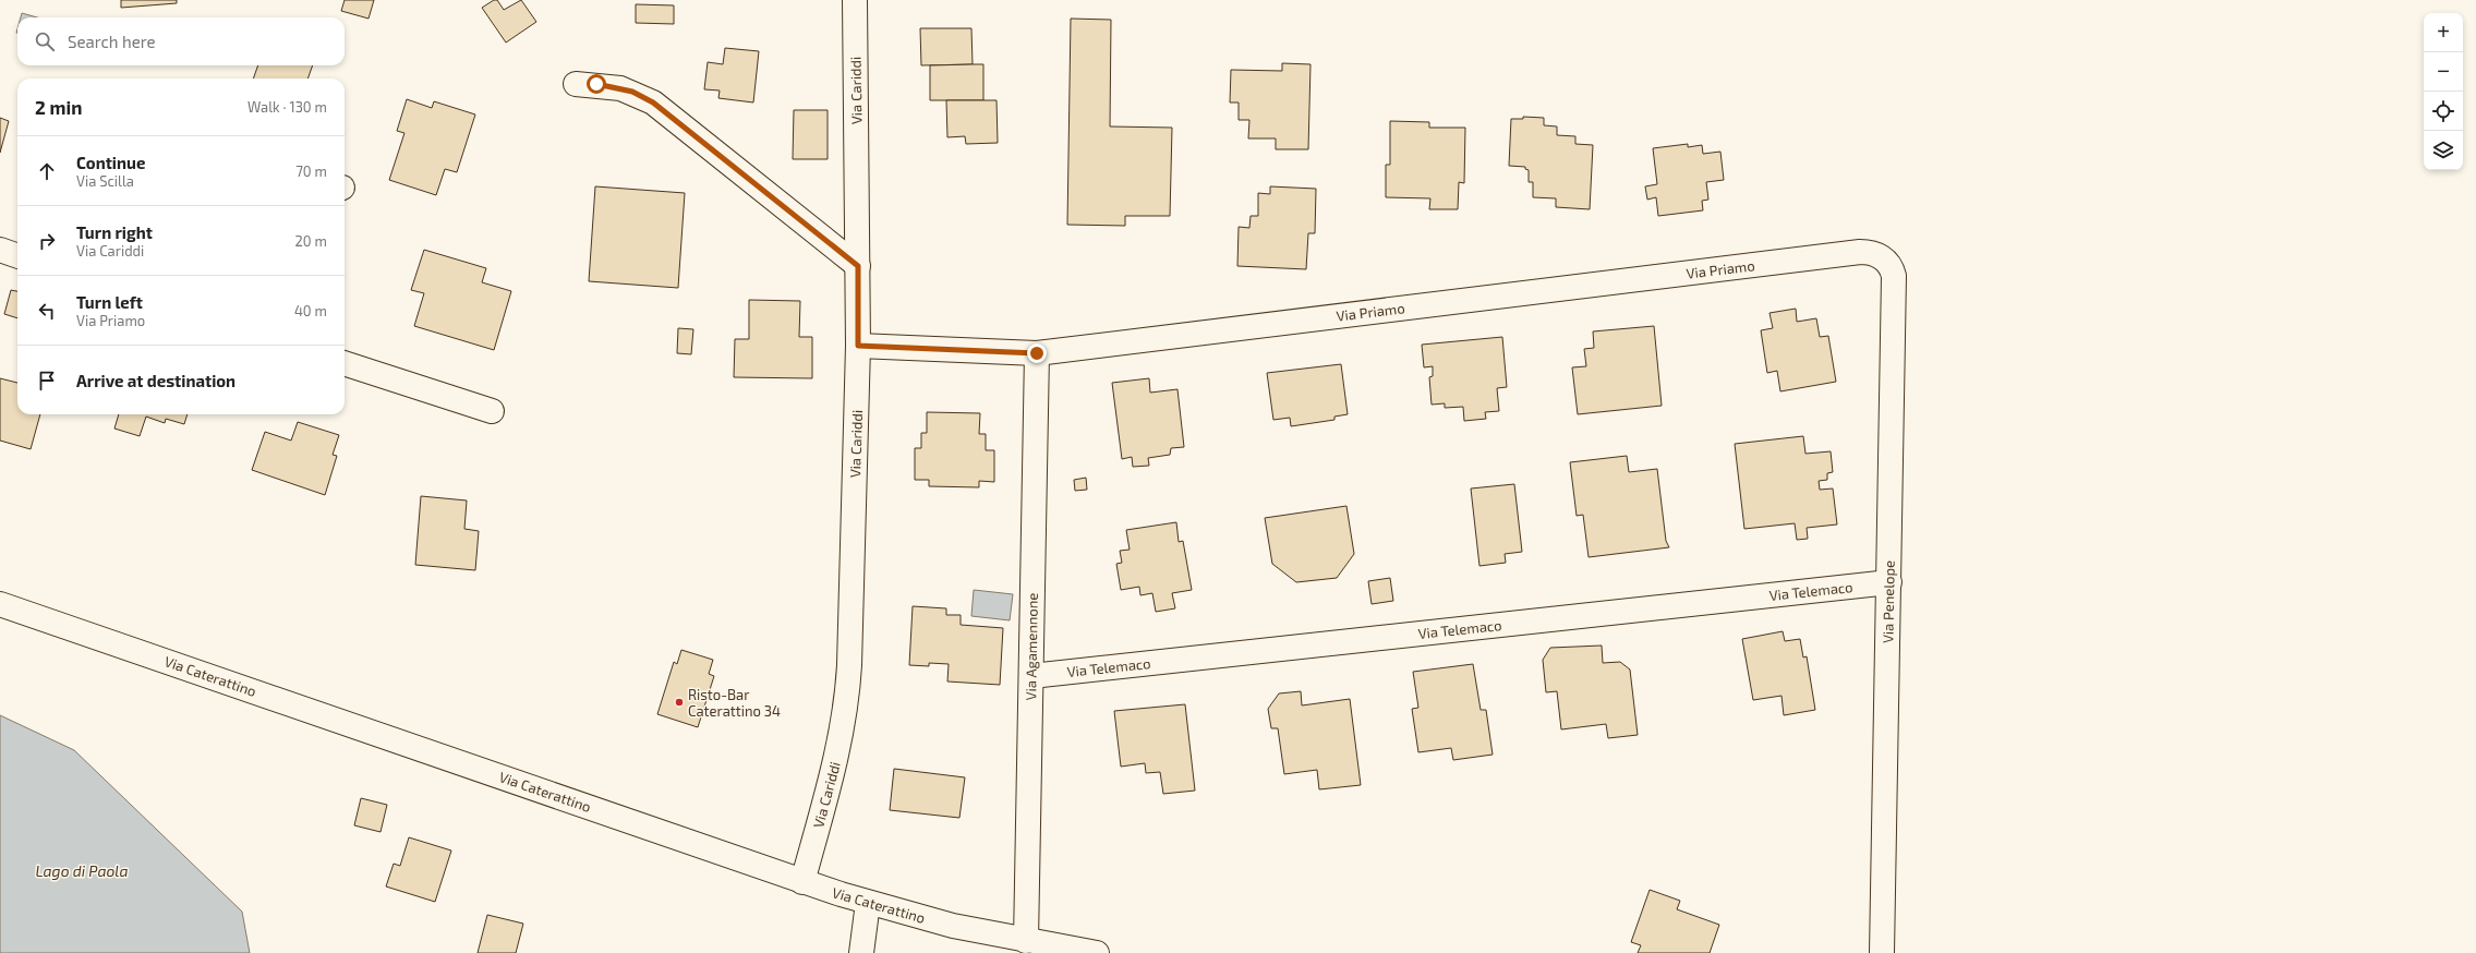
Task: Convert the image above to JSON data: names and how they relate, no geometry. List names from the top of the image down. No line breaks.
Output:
{"streets":{"street":["Via Cariddi","Via Priamo","Via Telemaco","Via Penelope","Via Agamennone","Via Caterattino"]},"crossings":[["Via Cariddi","Via Priamo"],["Via Cariddi","Via Caterattino"],["Via Priamo","Via Penelope"],["Via Priamo","Via Agamennone"],["Via Telemaco","Via Penelope"],["Via Telemaco","Via Agamennone"],["Via Agamennone","Via Caterattino"]],"water":["Lago di Paola"],"places":["Risto-Bar Caterattino 34"],"page":{"map_buttons":["+","−"],"search":"Search here","heading":["2 min","Walk · 130 m"],"list":[["Continue","Via Scilla","70 m"],["Turn right","Via Cariddi","20 m"],["Turn left","Via Priamo","40 m"],"Arrive at destination"]}}
